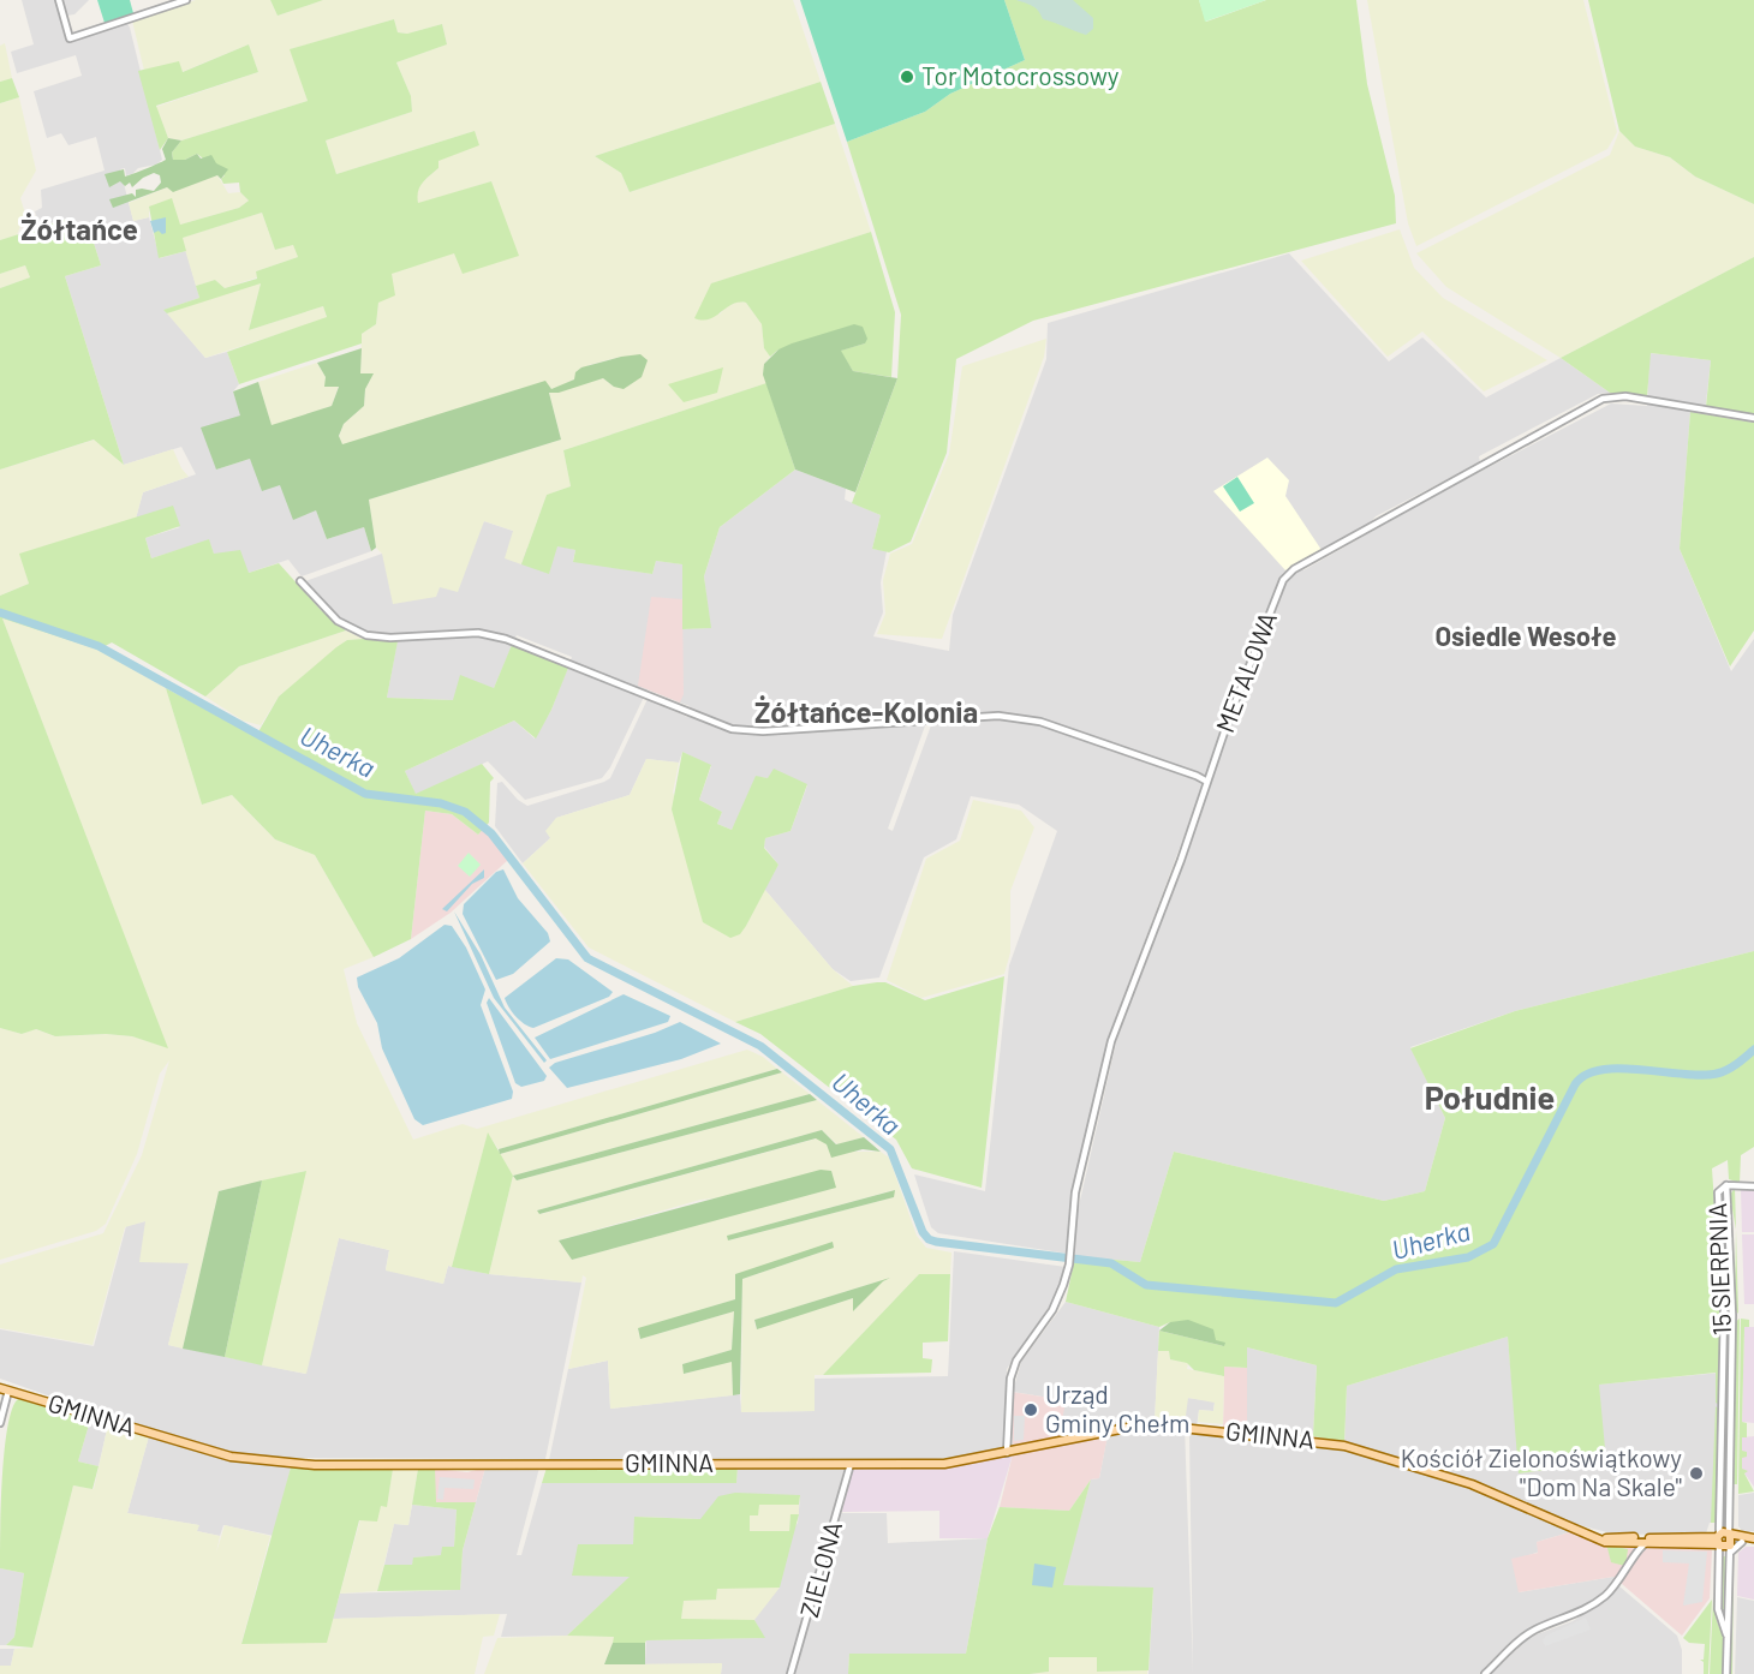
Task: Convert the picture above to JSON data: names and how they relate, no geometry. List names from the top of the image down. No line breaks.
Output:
{"streets":{"main road":["GMINNA"],"street":["METALOWA","15 SIERPNIA","ZIELONA"]},"crossings":[["METALOWA","GMINNA"],["GMINNA","ZIELONA"]],"districts":["Żółtańce","Osiedle Wesołe","Żółtańce-Kolonia","Południe"],"water":["Uherka"],"places":["Tor Motocrossowy","Urząd Gminy Chełm","Kościół Zielonoświątkowy \"Dom Na Skale\""]}
